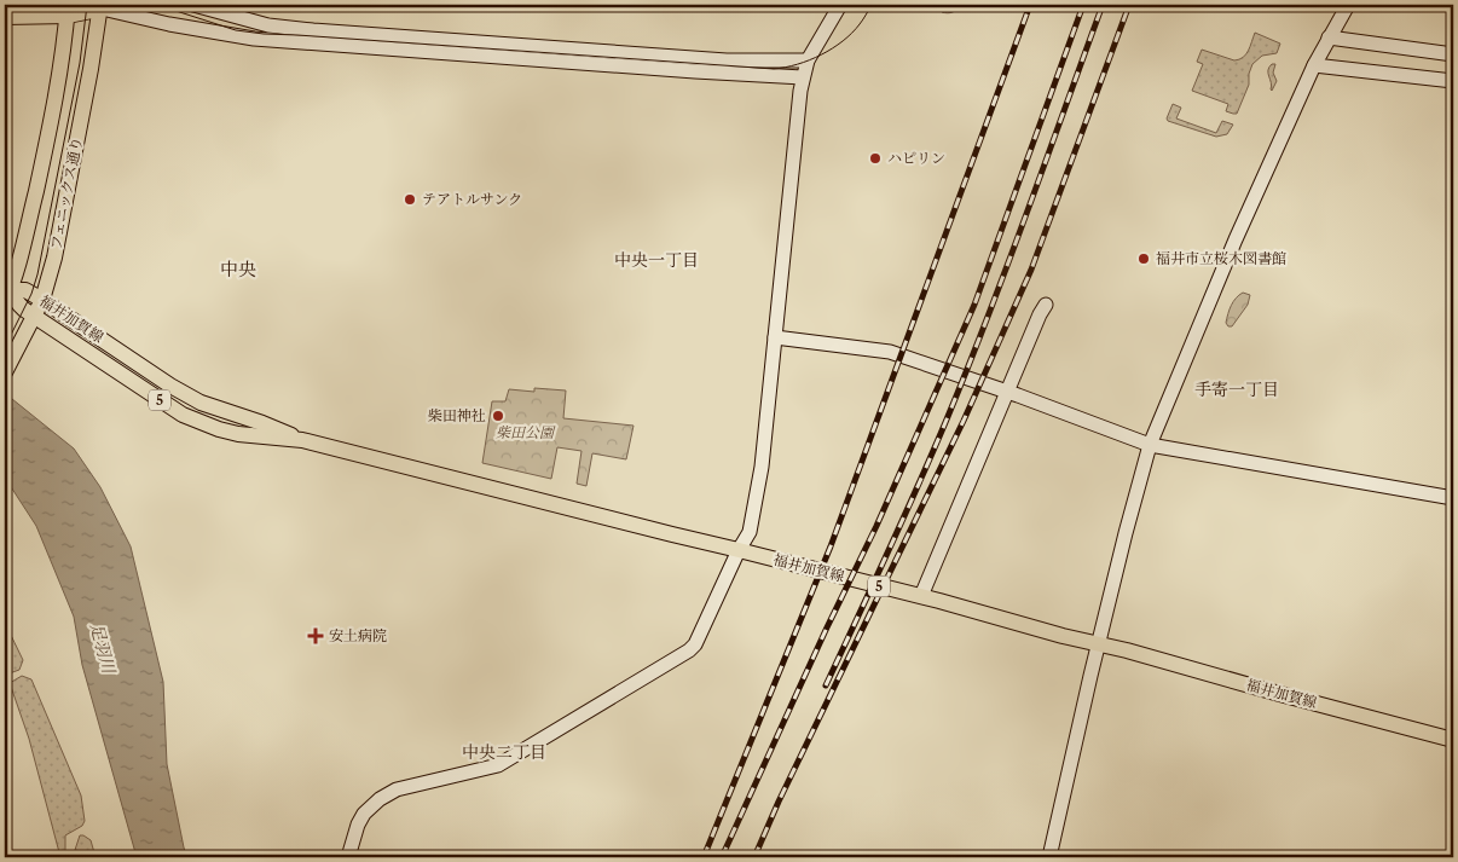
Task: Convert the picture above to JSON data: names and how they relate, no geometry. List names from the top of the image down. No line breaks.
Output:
{"streets":{"main road":["フェニックス通り","福井加賀線","5"]},"crossings":[["フェニックス通り","福井加賀線"]],"districts":["中央一丁目","中央","手寄一丁目","中央二丁目"],"water":["足羽川"],"parks":["柴田公園"],"places":{"other":["ハピリン","テアトルサンク","福井市立桜木図書館","柴田神社"],"health":["安土病院"]}}
